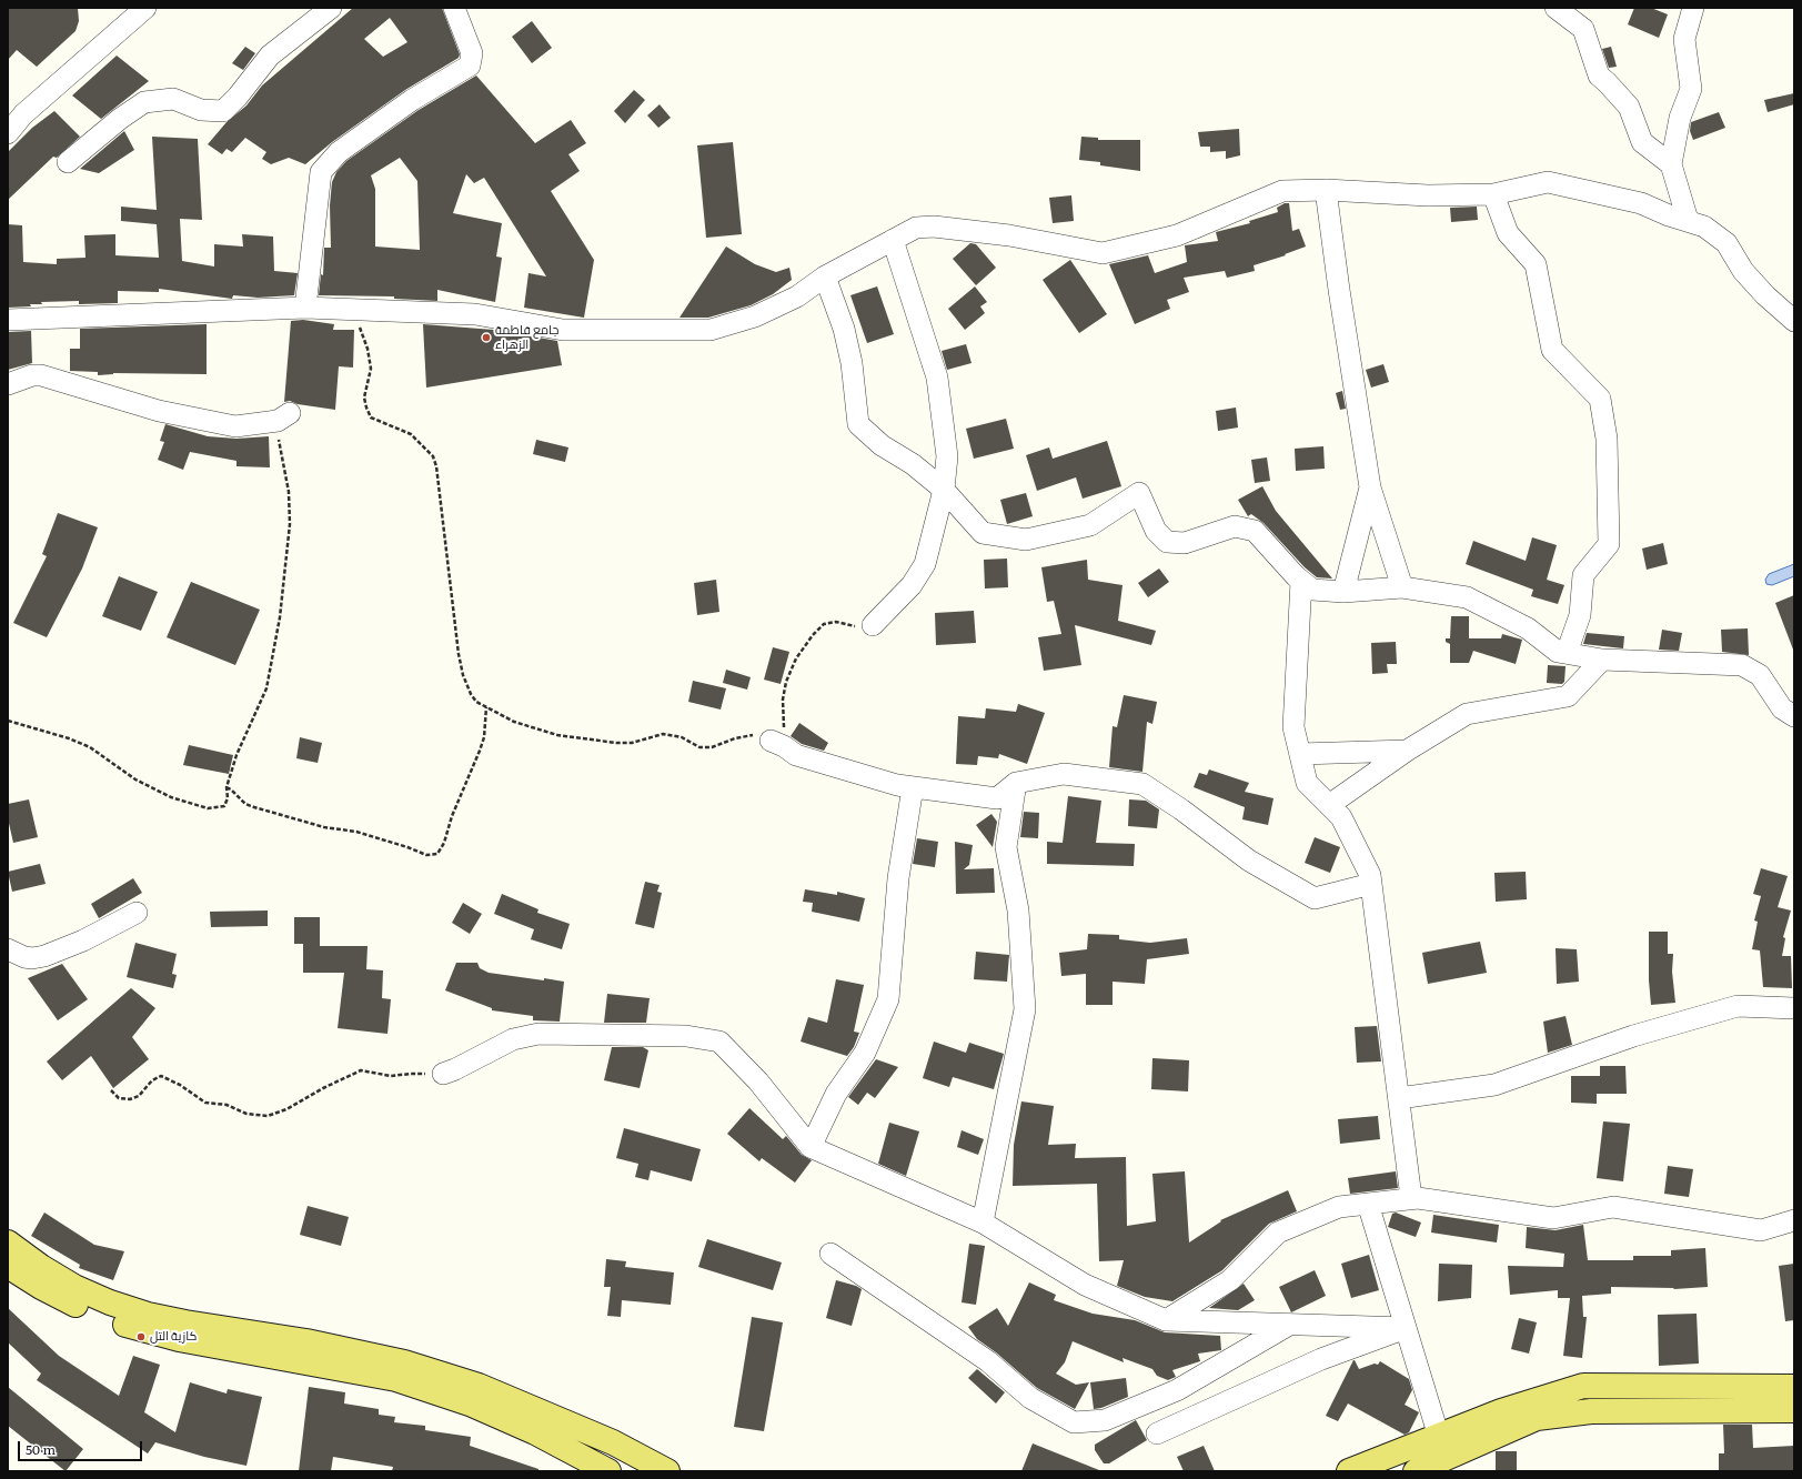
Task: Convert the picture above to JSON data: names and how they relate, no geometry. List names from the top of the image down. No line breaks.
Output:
{"places":["جامع فاطمة الزهراء","كازية التل"],"scale_bar":"50 m"}
